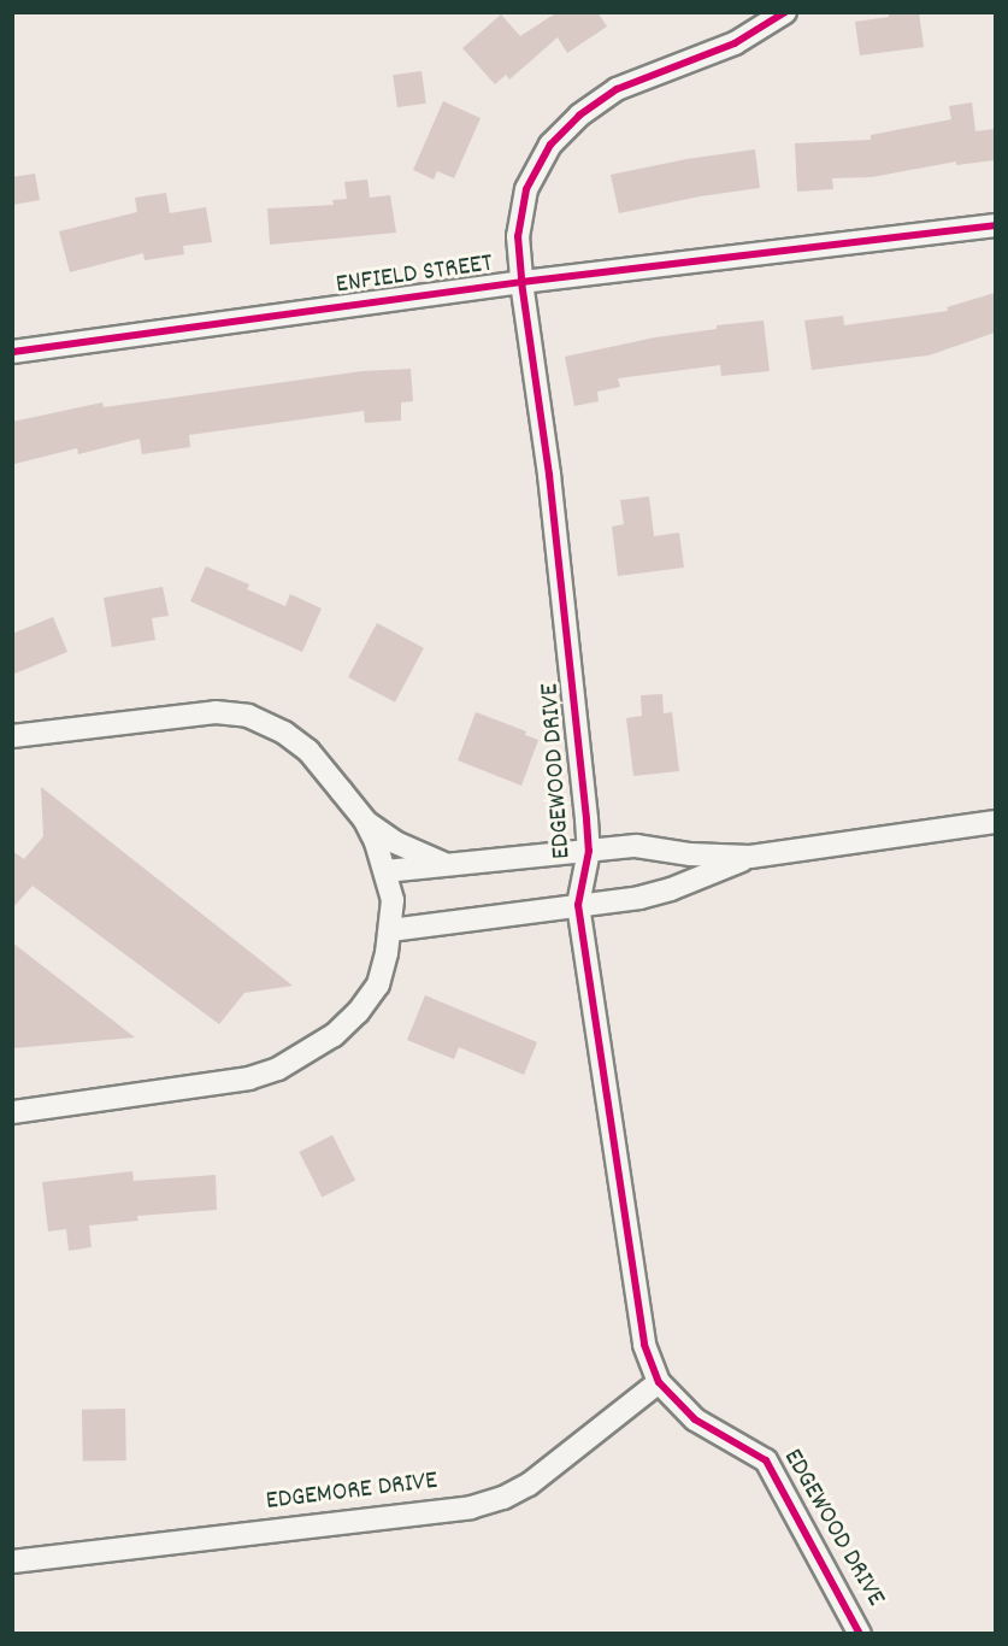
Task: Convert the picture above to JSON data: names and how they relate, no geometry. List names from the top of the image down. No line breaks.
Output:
{"streets":{"street":["ENFIELD STREET","EDGEWOOD DRIVE","EDGEMORE DRIVE"]},"crossings":[["ENFIELD STREET","EDGEWOOD DRIVE"],["EDGEWOOD DRIVE","EDGEMORE DRIVE"]]}
